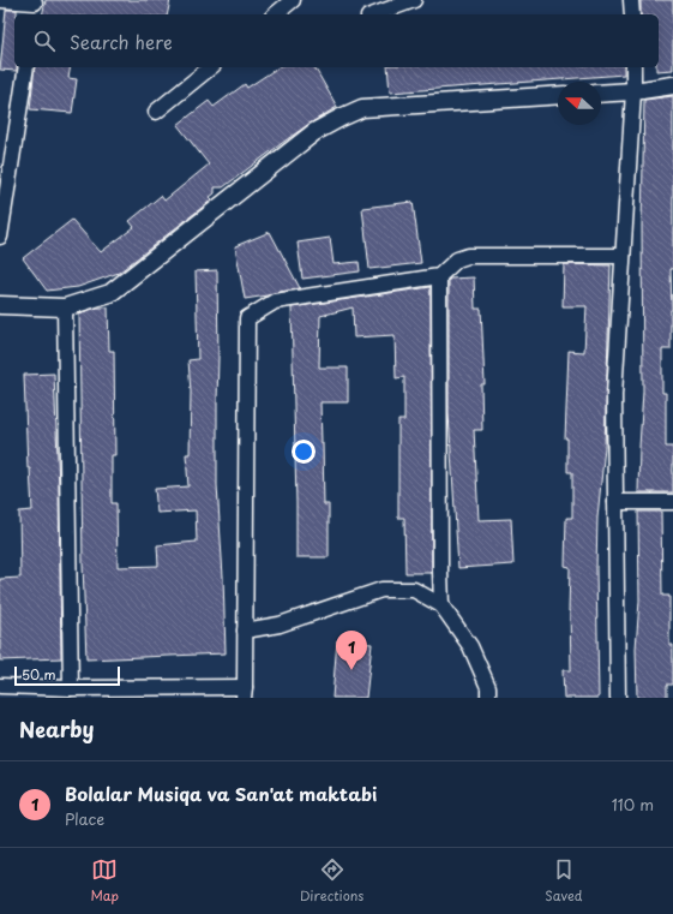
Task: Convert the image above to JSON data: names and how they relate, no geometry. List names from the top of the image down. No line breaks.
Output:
{"scale_bar":"50 m","north":"left","page":{"search":"Search here","pins":"1","scale":"50 m","heading":"Nearby","list":[{"mark":"1","name":"Bolalar Musiqa va San'at maktabi","note":"Place","value":"110 m"}],"nav":["Map","Directions","Saved"]}}
